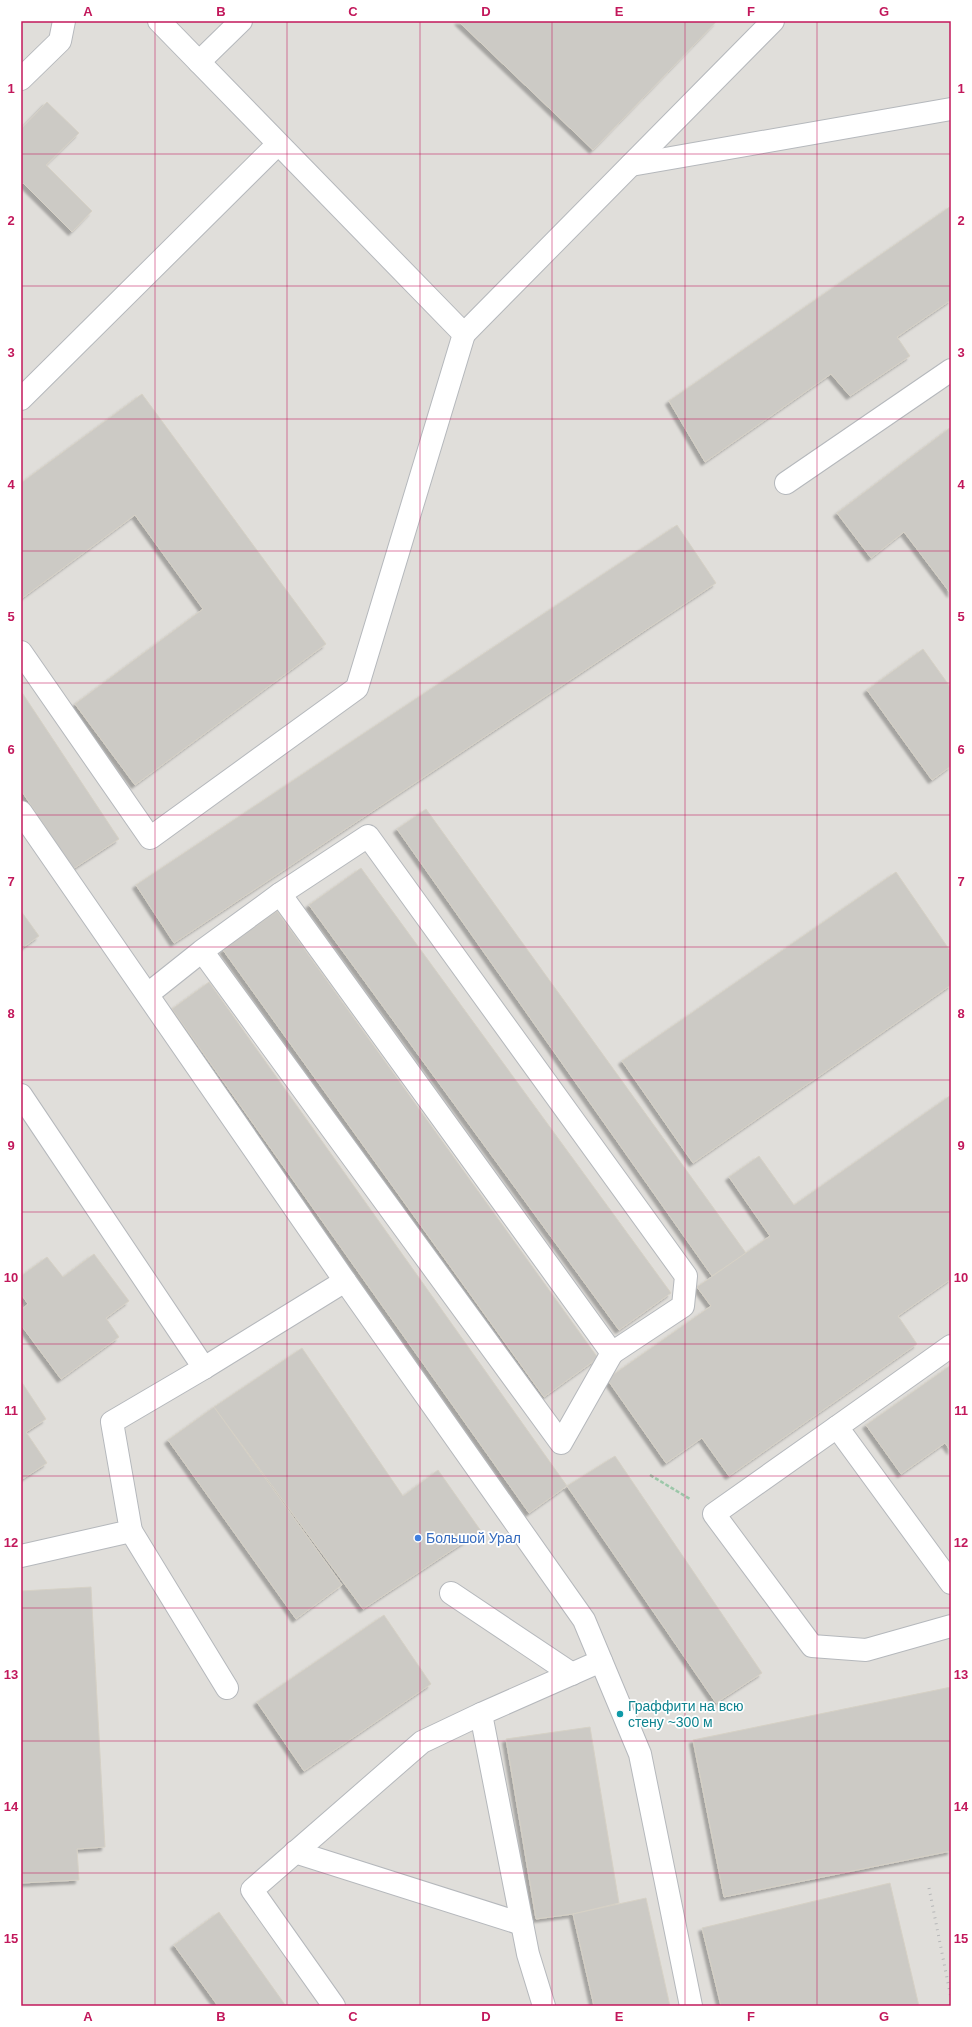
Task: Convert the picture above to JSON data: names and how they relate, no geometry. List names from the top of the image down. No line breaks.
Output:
{"places":["Большой Урал","Граффити на всю стену ~300 м"],"grid":{"columns":["A","B","C","D","E","F","G"],"rows":["1","2","3","4","5","6","7","8","9","10","11","12","13","14","15"]}}
